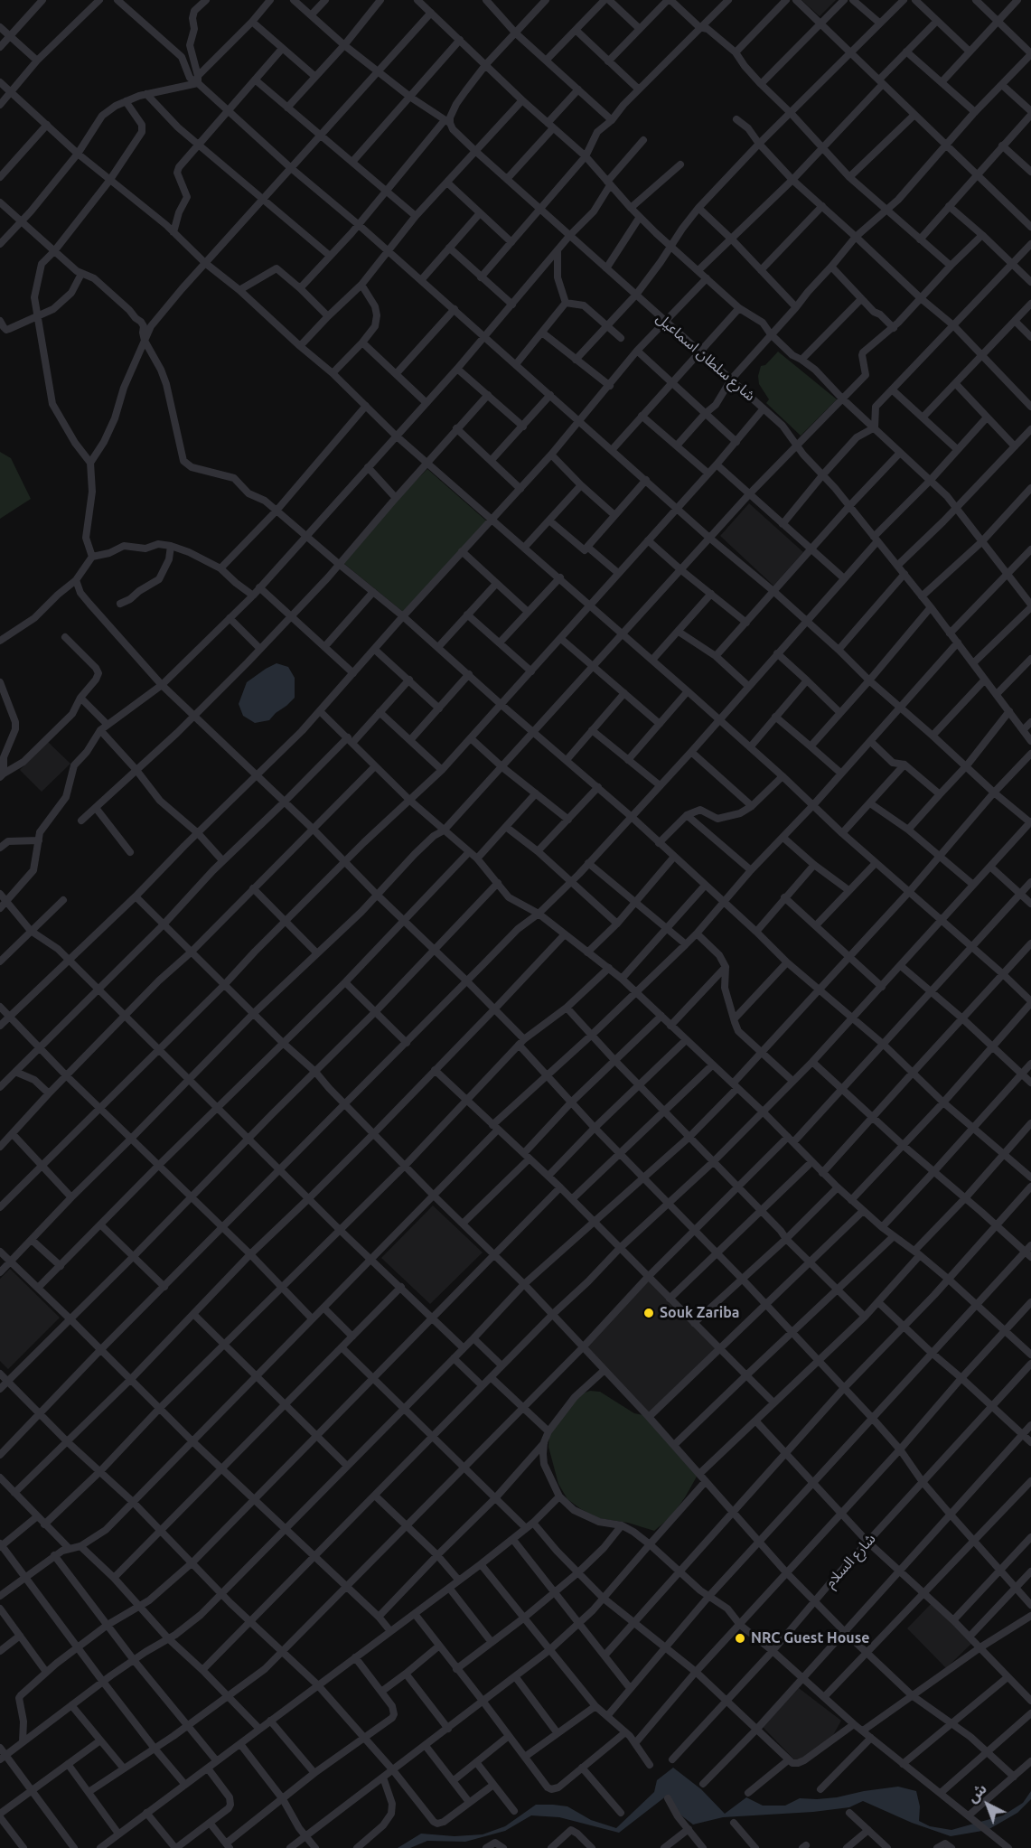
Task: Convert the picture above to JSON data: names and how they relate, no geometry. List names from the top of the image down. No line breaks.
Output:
{"streets":{"street":["شارع سلطان اسماعيل","شارع السلام"]},"places":["Souk Zariba","NRC Guest House"],"north":"top left"}
